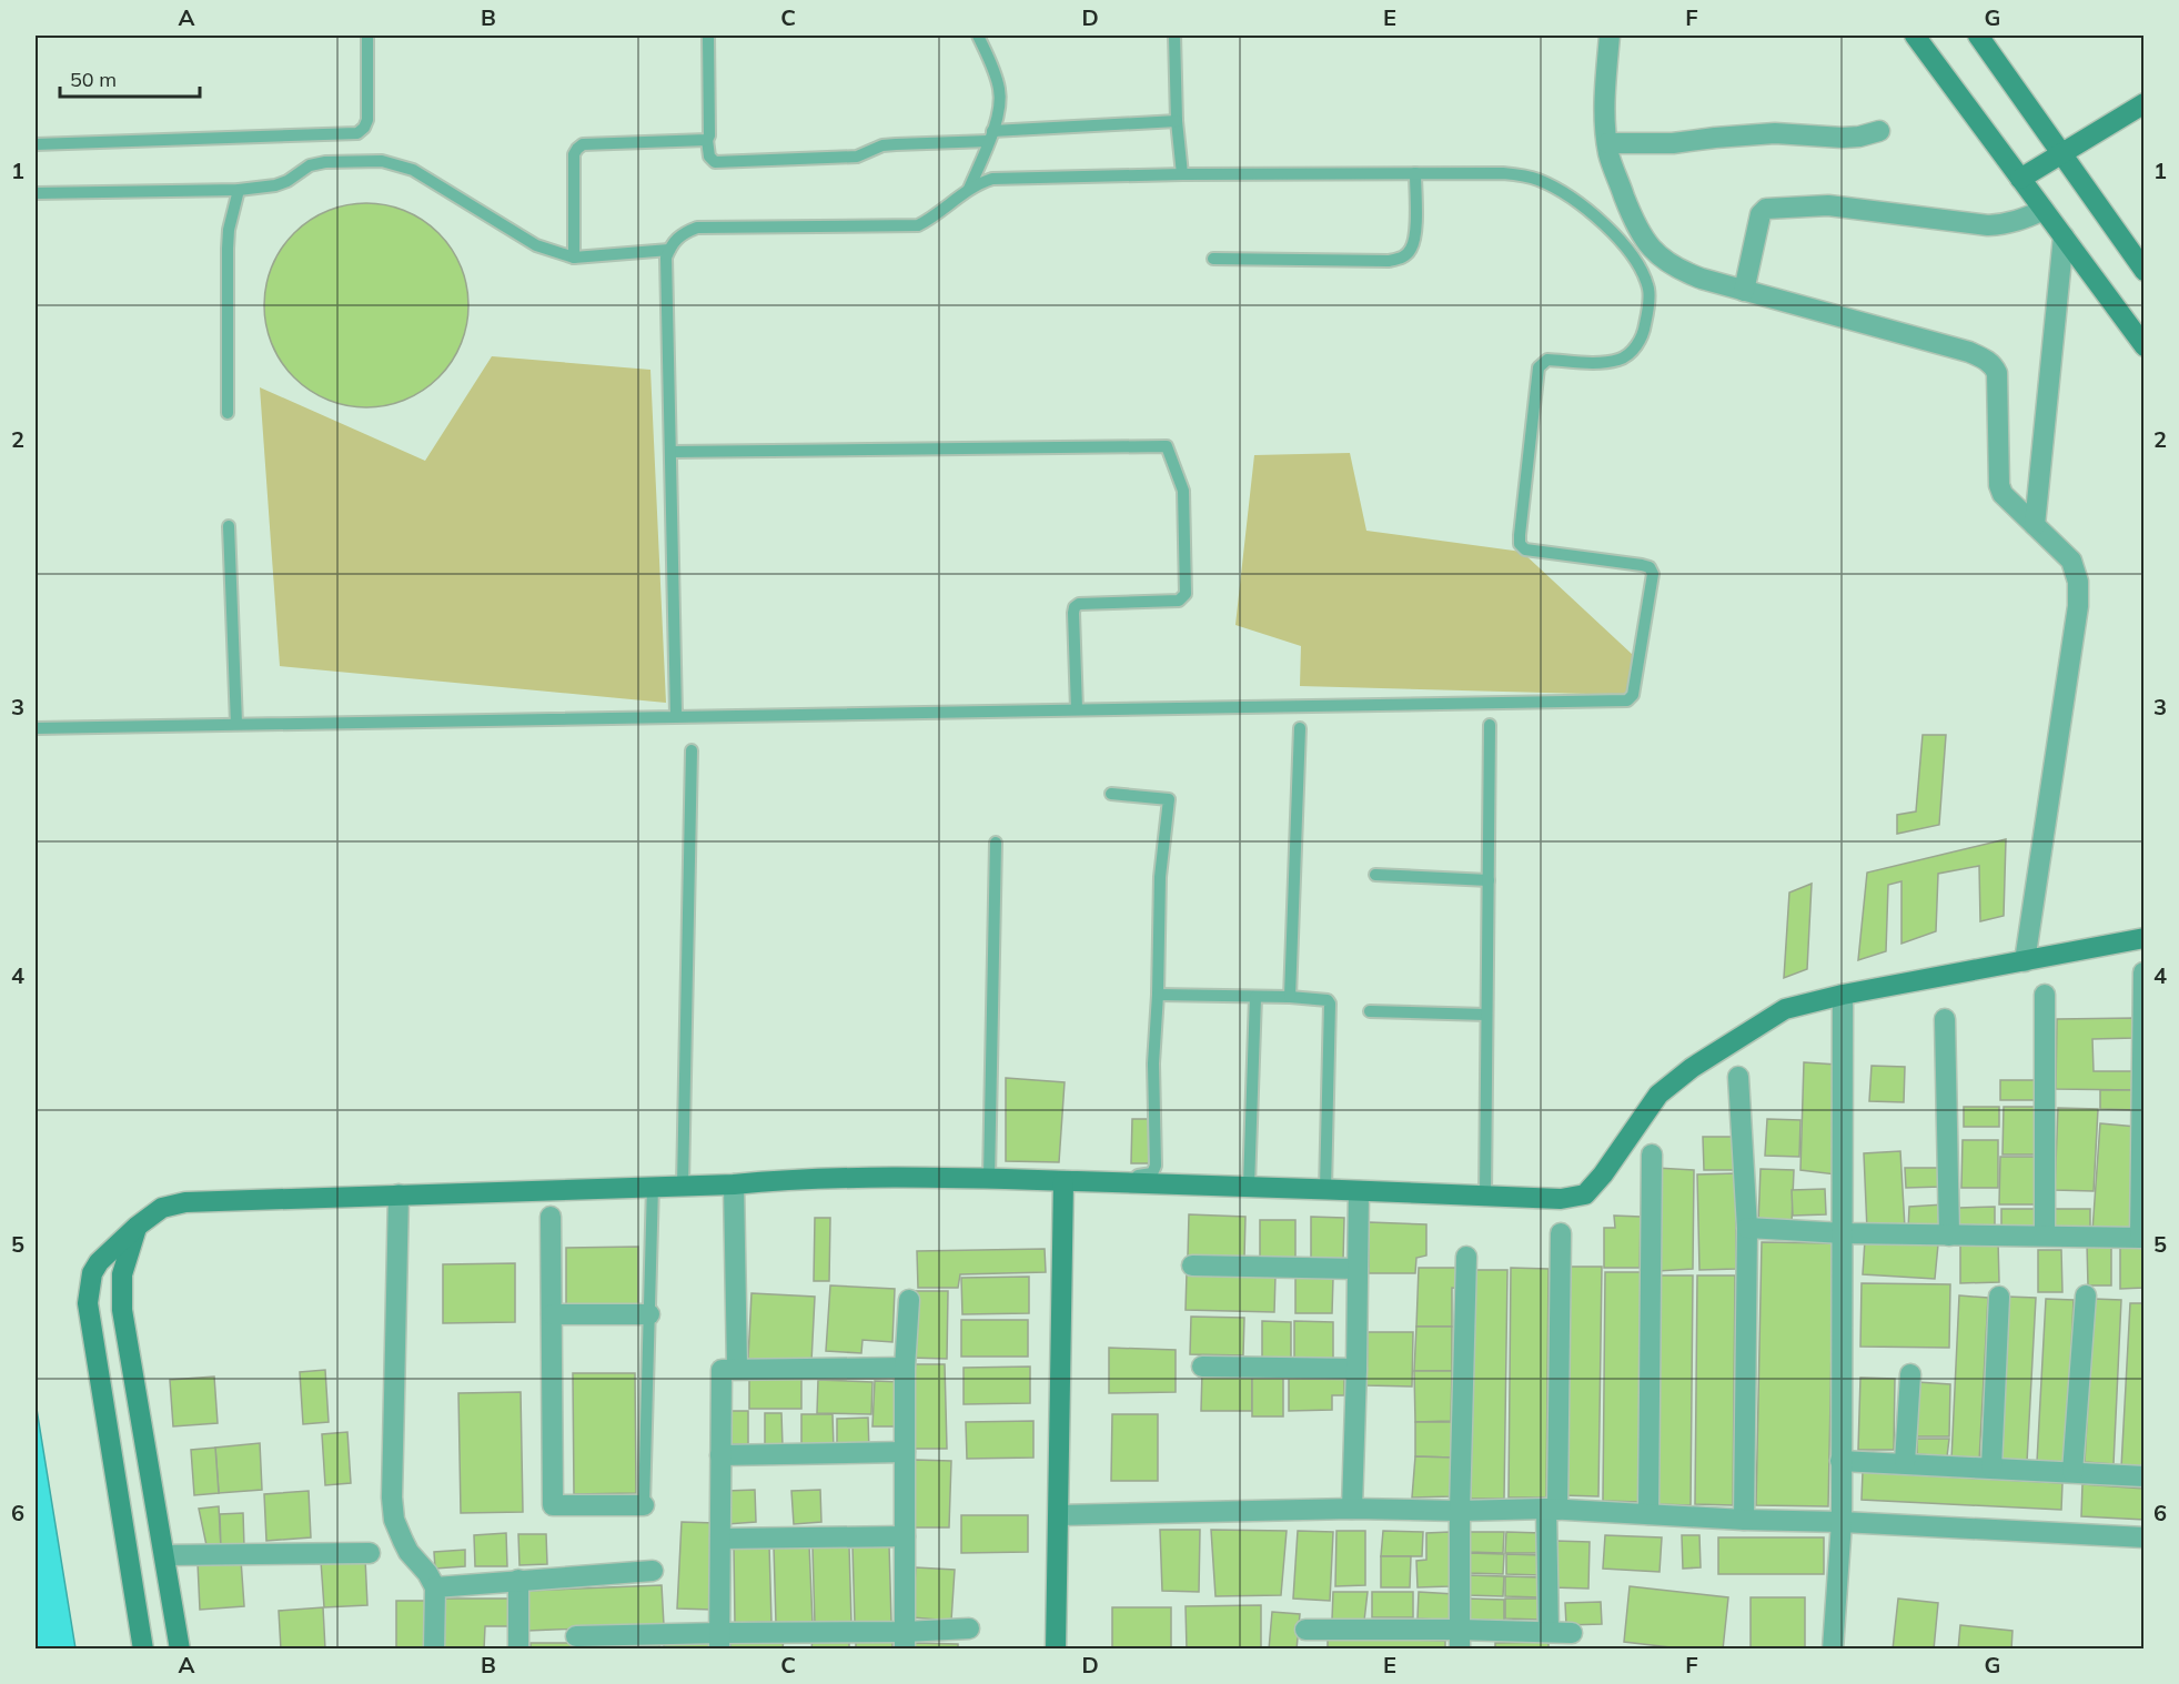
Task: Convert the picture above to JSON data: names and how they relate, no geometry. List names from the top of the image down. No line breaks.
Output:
{"scale_bar":"50 m","grid":{"columns":["A","B","C","D","E","F","G"],"rows":["1","2","3","4","5","6"]}}
